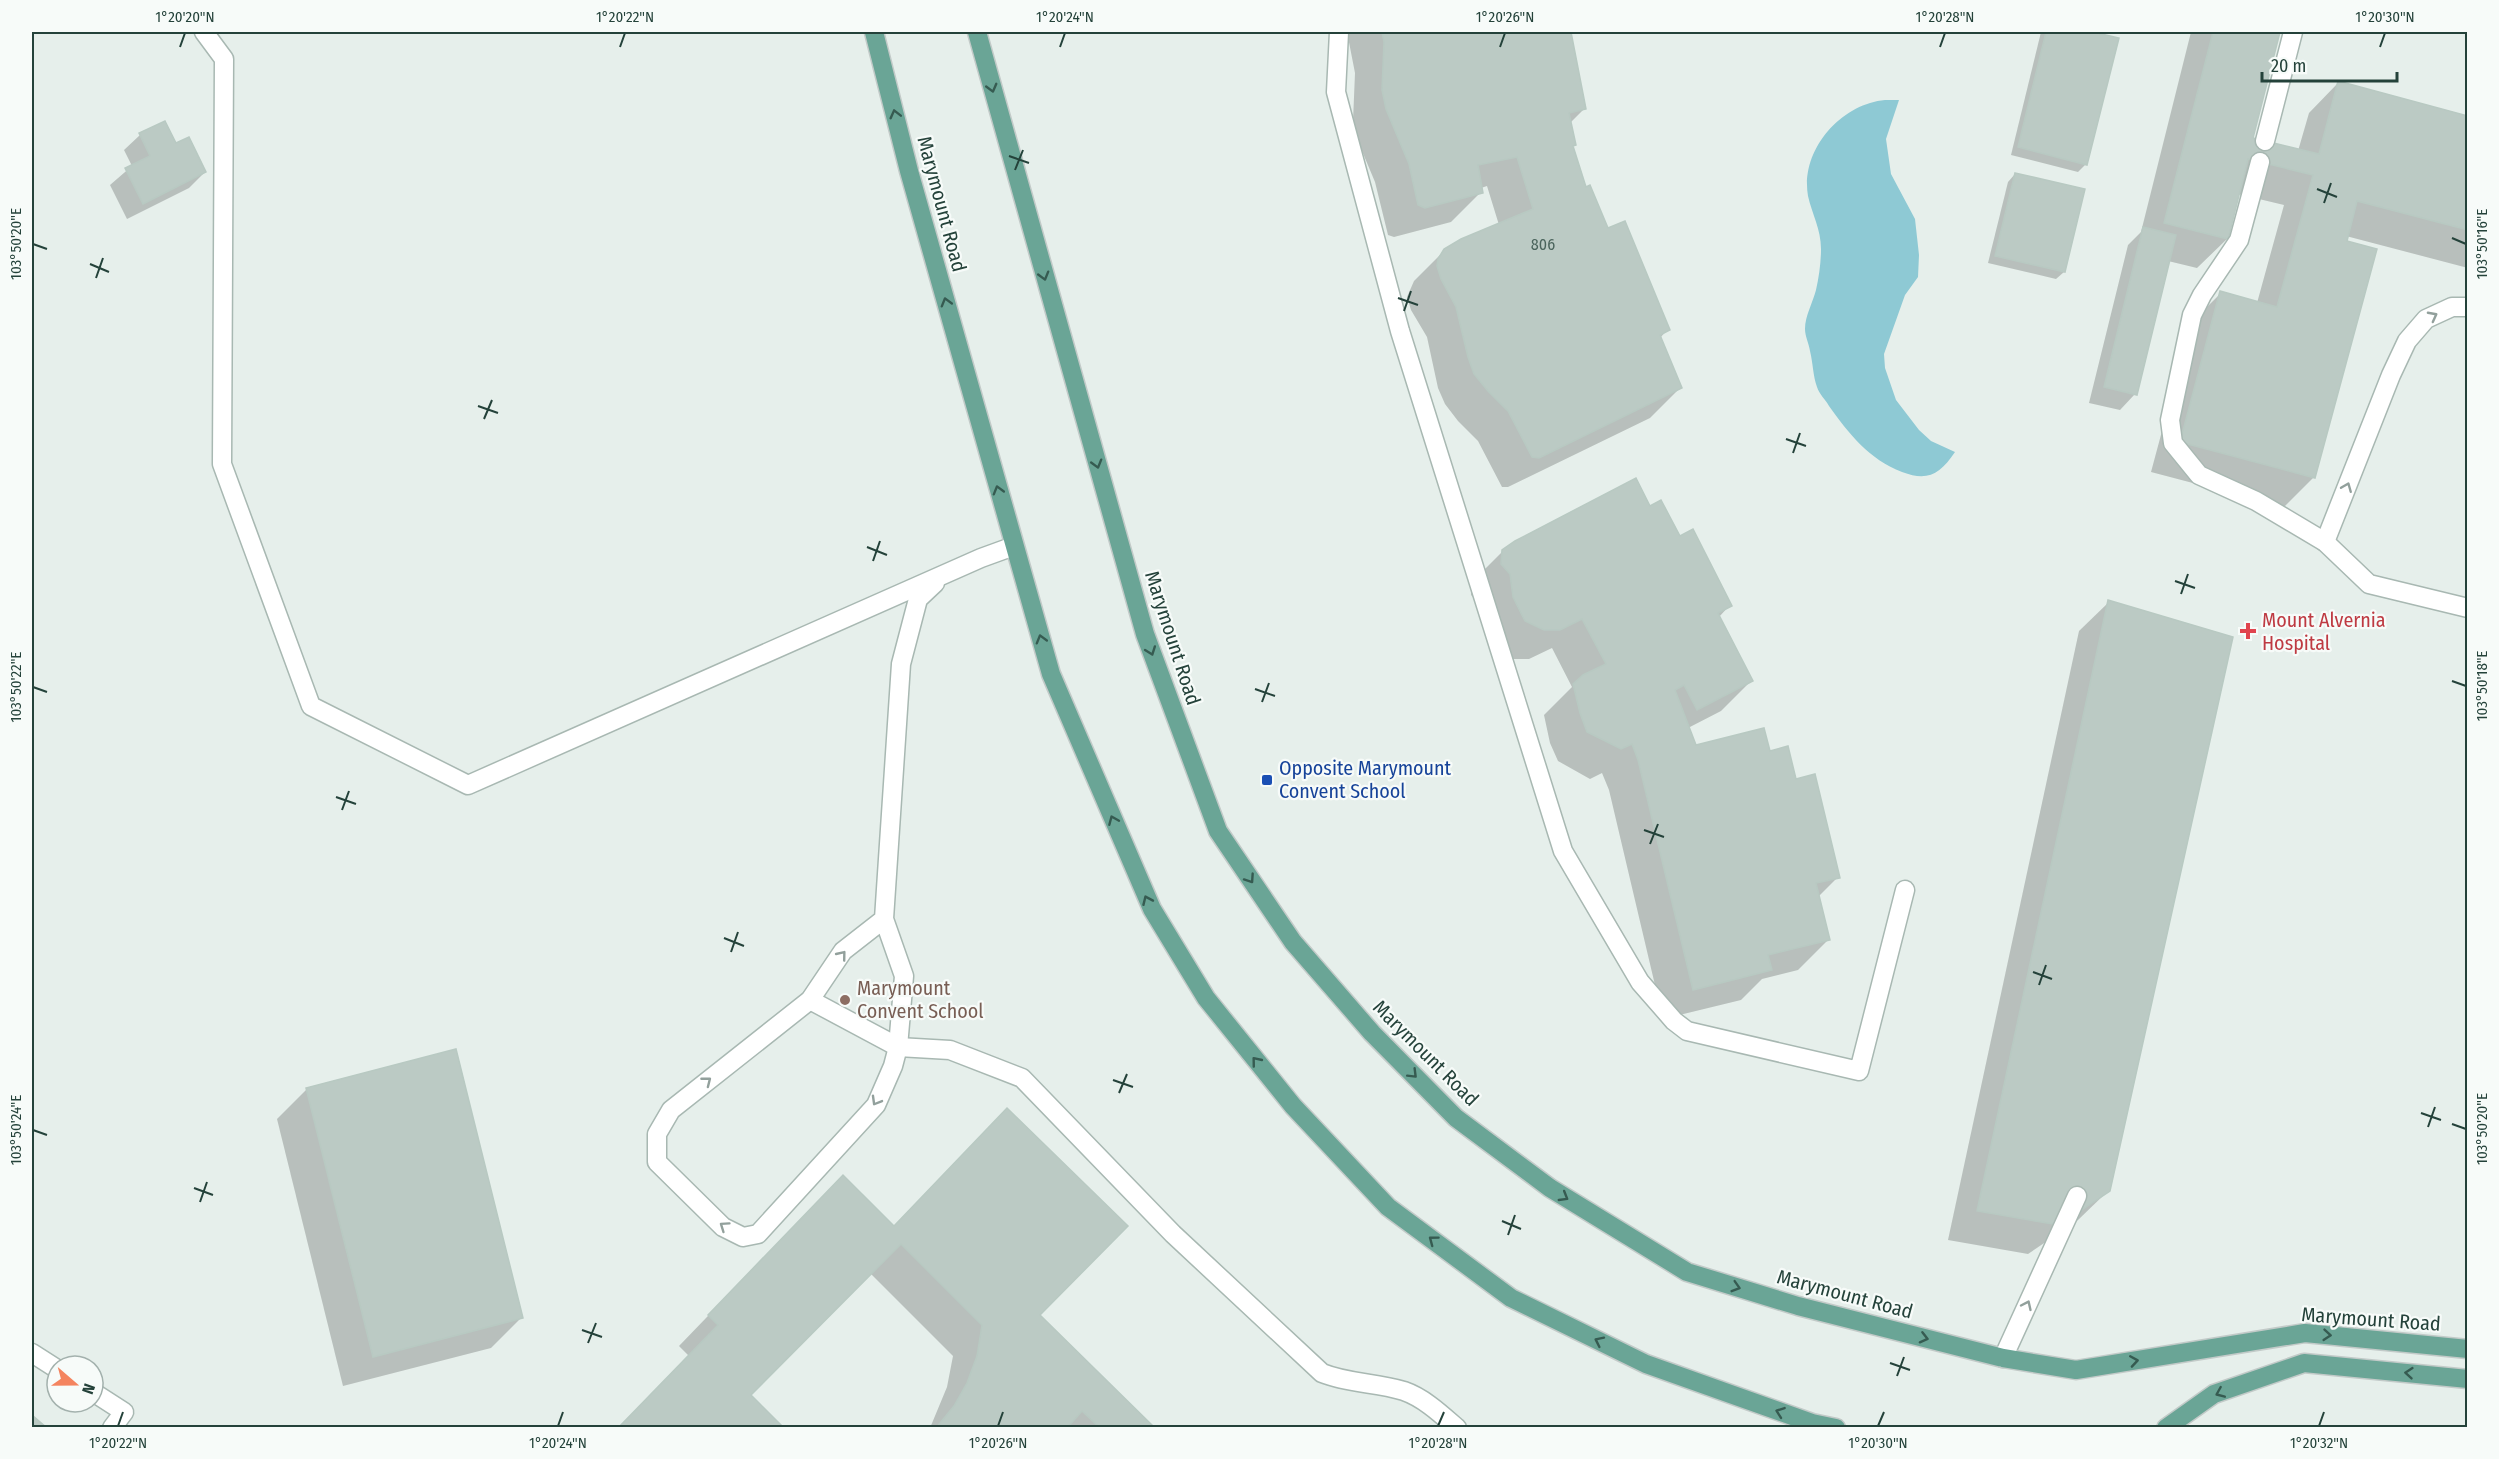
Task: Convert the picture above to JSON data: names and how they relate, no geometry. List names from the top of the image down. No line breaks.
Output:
{"streets":{"main road":["Marymount Road"]},"places":{"health":["Mount Alvernia Hospital"],"transit":["Opposite Marymount Convent School"],"other":["Marymount Convent School"]},"house_numbers":["806"],"scale_bar":"20 m","north":"right","coordinates":["1°20'20\"N","1°20'22\"N","1°20'24\"N","1°20'26\"N","1°20'28\"N","1°20'30\"N","103°50'16\"E","103°50'20\"E","103°50'18\"E","103°50'22\"E","103°50'24\"E","1°20'32\"N"]}
